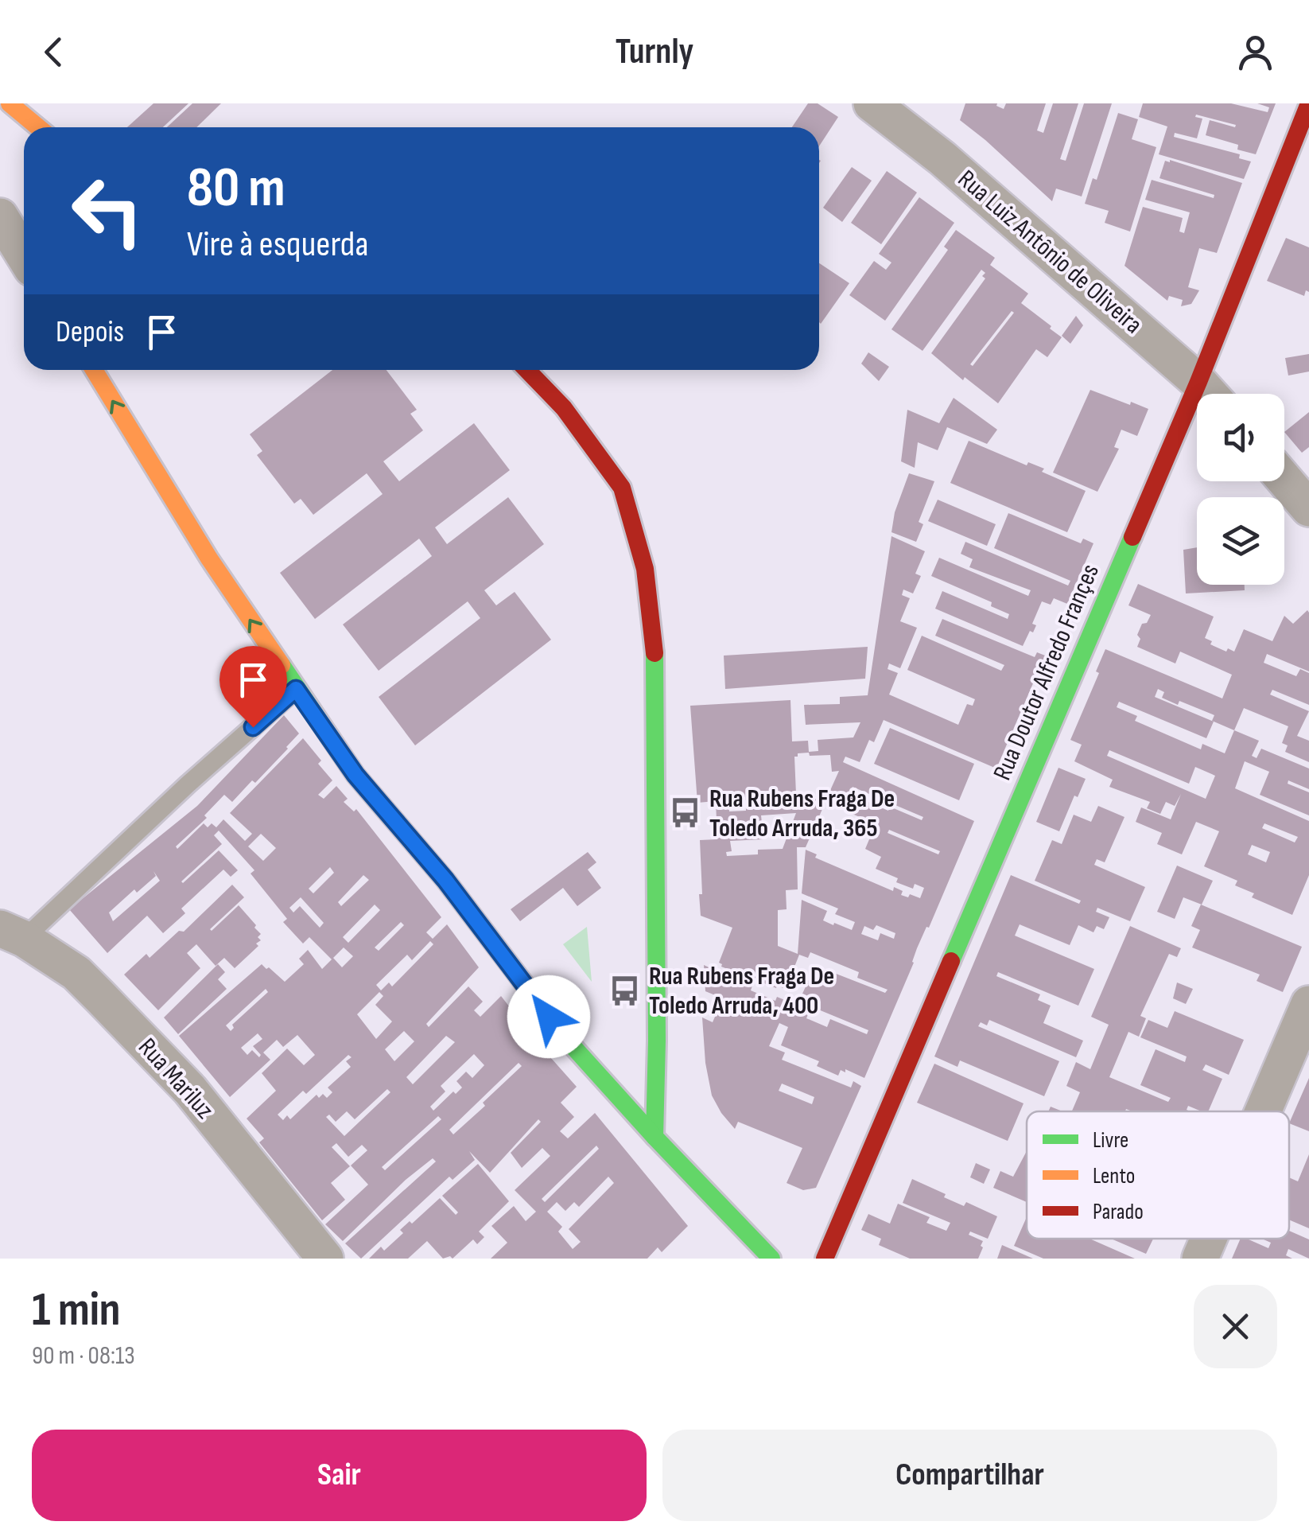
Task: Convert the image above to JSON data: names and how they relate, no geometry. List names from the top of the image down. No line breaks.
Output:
{"streets":{"street":["Rua Luiz Antônio de Oliveira","Rua Doutor Alfredo Françes","Rua Mariluz"]},"places":{"bus stop":["Rua Rubens Fraga De Toledo Arruda, 365","Rua Rubens Fraga De Toledo Arruda, 400"]},"legend":["Livre","Lento","Parado"],"page":{"header":"Turnly","turn":["80 m","Vire à esquerda"],"then":"Depois","heading":["1 min","90 m · 08:13"],"buttons":["Sair","Compartilhar"]}}
